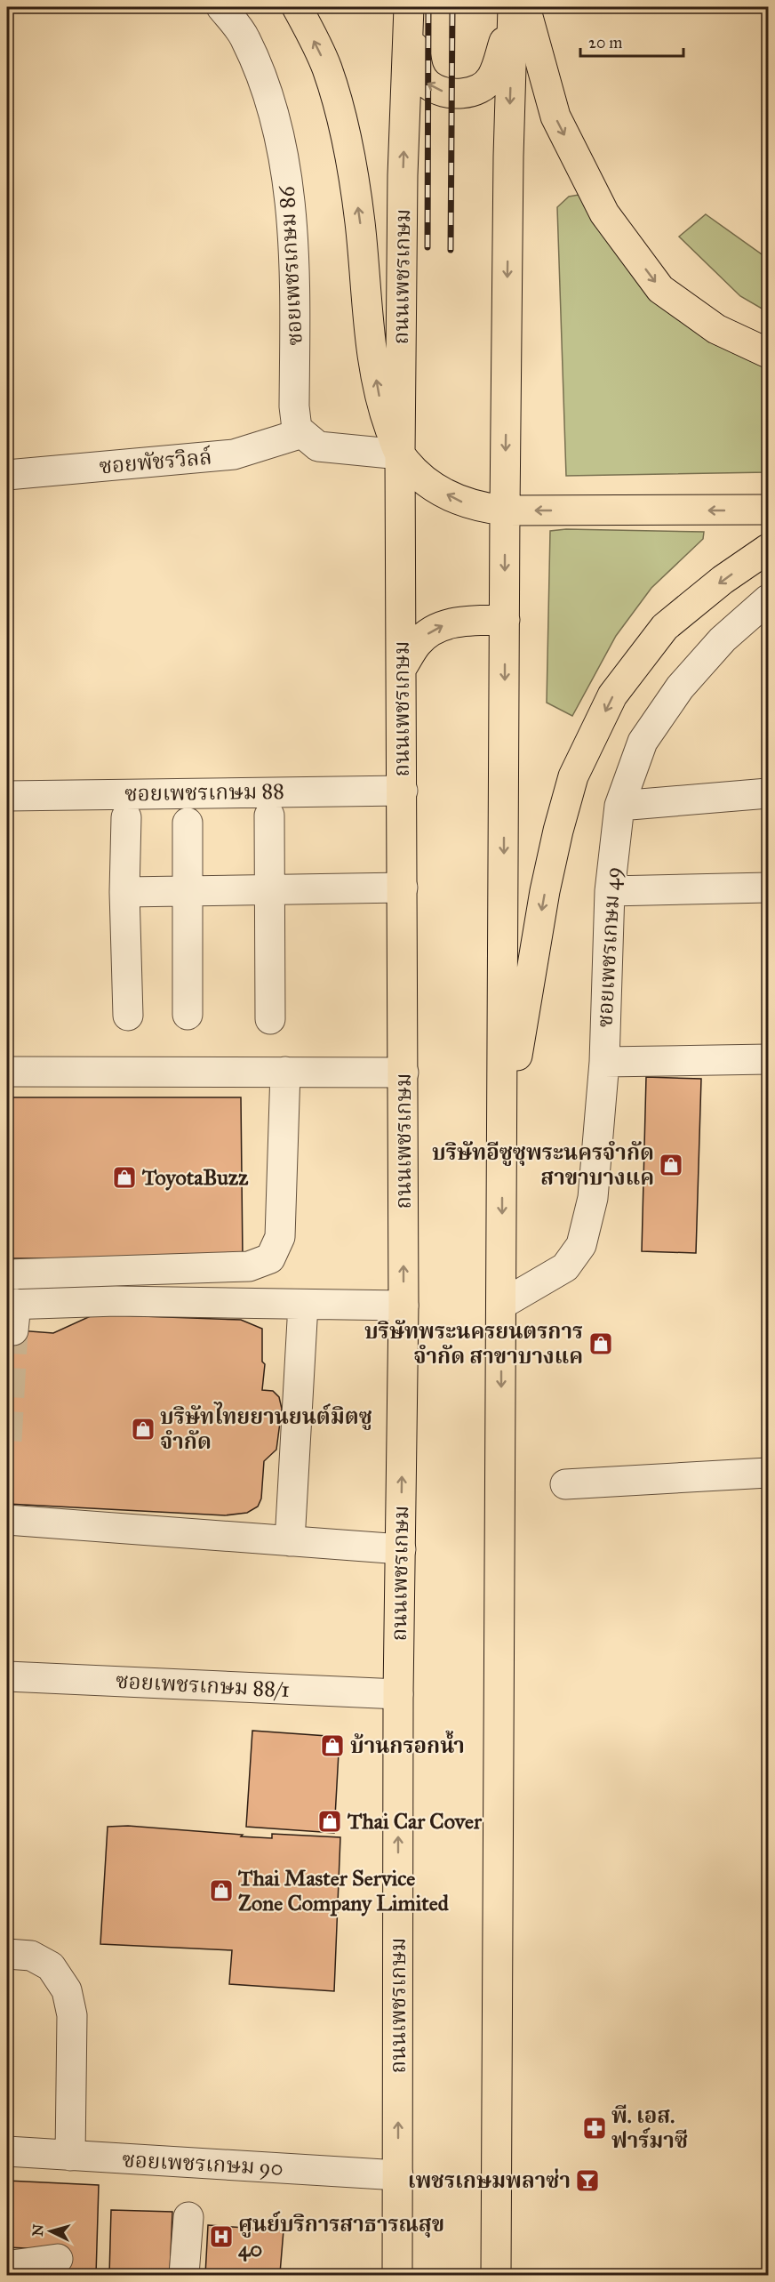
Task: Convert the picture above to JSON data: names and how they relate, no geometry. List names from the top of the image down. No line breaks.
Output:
{"streets":{"main road":["ถนนเพชรเกษม"],"street":["ซอยเพชรเกษม 86","ซอยพัชรวิลล์","ซอยเพชรเกษม 88","ซอยเพชรเกษม 49","ซอยเพชรเกษม 88/1","ซอยเพชรเกษม 90"]},"crossings":[["ซอยเพชรเกษม 86","ซอยพัชรวิลล์"],["ถนนเพชรเกษม","ซอยเพชรเกษม 88"],["ถนนเพชรเกษม","ซอยเพชรเกษม 88/1"],["ถนนเพชรเกษม","ซอยเพชรเกษม 90"]],"places":{"shop":["บริษัทอีซูซุพระนครจำกัด สาขาบางแค","ToyotaBuzz","บริษัทพระนครยนตรการ จำกัด สาขาบางแค","บริษัทไทยยานยนต์มิตซู จำกัด","บ้านกรอกน้ำ","Thai Car Cover","Thai Master Service Zone Company Limited"],"pharmacy":["พี. เอส. ฟาร์มาซี"],"bar":["เพชรเกษมพลาซ่า"],"hospital":["ศูนย์บริการสาธารณสุข 40"]},"scale_bar":"20 m","north":"left"}
